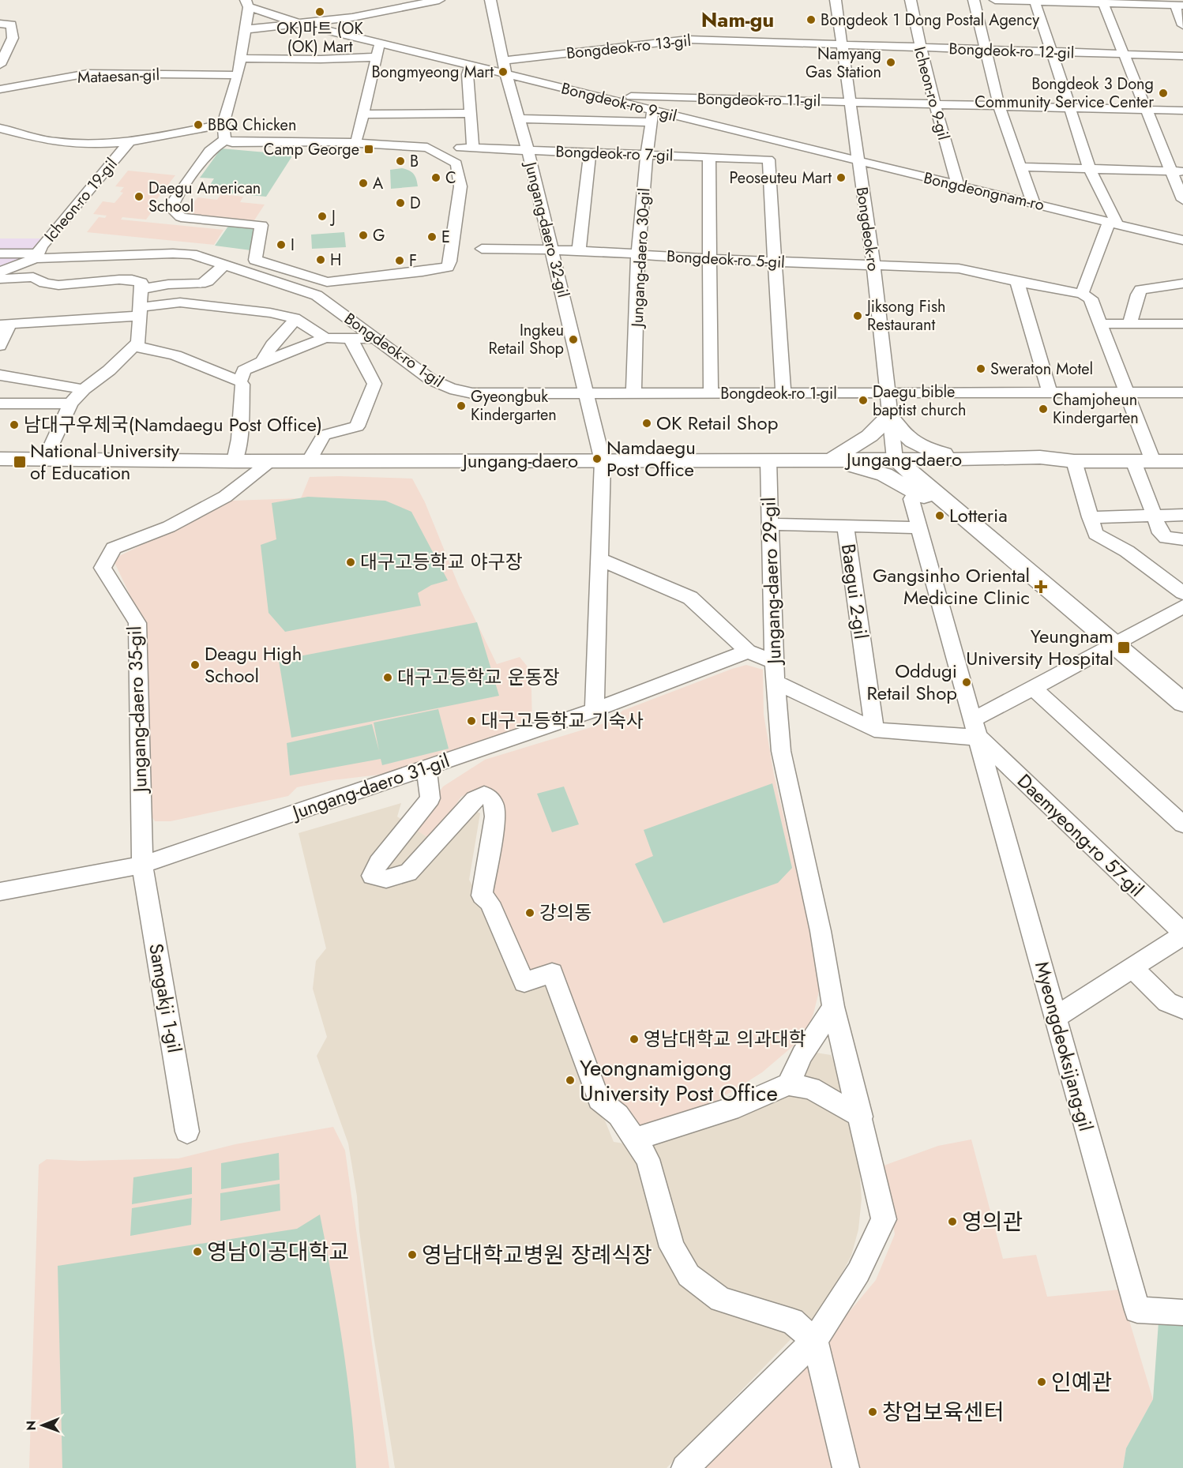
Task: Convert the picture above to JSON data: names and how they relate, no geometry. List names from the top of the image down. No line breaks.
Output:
{"streets":{"main road":["Jungang-daero"],"street":["Bongdeok-ro 13-gil","Bongdeok-ro 12-gil","Mataesan-gil","Icheon-ro 9-gil","Bongdeok-ro 11-gil","Bongdeok-ro 9-gil","Bongdeok-ro 7-gil","Bongdeongnam-ro","Icheon-ro 19-gil","Bongdeok-ro","Jungang-daero 32-gil","Jungang-daero 30-gil","Bongdeok-ro 5-gil","Bongdeok-ro 1-gil","Jungang-daero 29-gil","Baegui 2-gil","Jungang-daero 35-gil","Jungang-daero 31-gil","Daemyeong-ro 57-gil","Samgakji 1-gil","Myeongdeoksijang-gil"]},"crossings":[["Bongdeok-ro 13-gil","Bongdeok-ro 12-gil"],["Bongdeok-ro 13-gil","Bongdeok-ro"],["Bongdeok-ro 13-gil","Jungang-daero 32-gil"],["Bongdeok-ro 12-gil","Icheon-ro 9-gil"],["Bongdeok-ro 12-gil","Bongdeok-ro"],["Icheon-ro 9-gil","Bongdeok-ro 11-gil"],["Icheon-ro 9-gil","Bongdeongnam-ro"],["Bongdeok-ro 11-gil","Bongdeok-ro 9-gil"],["Bongdeok-ro 11-gil","Bongdeok-ro"],["Bongdeok-ro 9-gil","Bongdeongnam-ro"],["Bongdeok-ro 9-gil","Bongdeok-ro"],["Bongdeok-ro 9-gil","Jungang-daero 32-gil"],["Bongdeok-ro 9-gil","Jungang-daero 30-gil"],["Bongdeok-ro 7-gil","Jungang-daero 32-gil"],["Bongdeok-ro 7-gil","Jungang-daero 30-gil"],["Bongdeok-ro 7-gil","Bongdeok-ro 5-gil"],["Bongdeongnam-ro","Bongdeok-ro"],["Icheon-ro 19-gil","Bongdeok-ro 1-gil"],["Bongdeok-ro","Bongdeok-ro 5-gil"],["Bongdeok-ro","Bongdeok-ro 1-gil"],["Bongdeok-ro","Jungang-daero"],["Jungang-daero 32-gil","Bongdeok-ro 5-gil"],["Jungang-daero 32-gil","Bongdeok-ro 1-gil"],["Jungang-daero 32-gil","Jungang-daero"],["Jungang-daero 30-gil","Bongdeok-ro 5-gil"],["Jungang-daero 30-gil","Bongdeok-ro 1-gil"],["Jungang-daero","Jungang-daero 29-gil"],["Jungang-daero","Jungang-daero 35-gil"],["Jungang-daero 29-gil","Baegui 2-gil"],["Jungang-daero 35-gil","Jungang-daero 31-gil"],["Jungang-daero 35-gil","Samgakji 1-gil"],["Jungang-daero 31-gil","Samgakji 1-gil"],["Daemyeong-ro 57-gil","Myeongdeoksijang-gil"]],"districts":["Nam-gu"],"places":{"other":["OK)마트 (OK (OK) Mart","Bongdeok 1 Dong Postal Agency","Namyang Gas Station","Bongmyeong Mart","Bongdeok 3 Dong Community Service Center","BBQ Chicken","B","C","Peoseuteu Mart","A","Daegu American School","D","J","G","E","I","H","F","Jiksong Fish Restaurant","Ingkeu Retail Shop","Sweraton Motel","Daegu bible baptist church","Gyeongbuk Kindergarten","Chamjoheun Kindergarten","OK Retail Shop","남대구우체국(Namdaegu Post Office)","Namdaegu Post Office","Lotteria","대구고등학교 야구장","Deagu High School","대구고등학교 운동장","Oddugi Retail Shop","대구고등학교 기숙사","강의동","영남대학교 의과대학","Yeongnamigong University Post Office","영의관","영남이공대학교","영남대학교병원 장례식장","인예관","창업보육센터"],"transit":["Camp George","National University of Education","Yeungnam University Hospital"],"health":["Gangsinho Oriental Medicine Clinic"]},"north":"left"}
